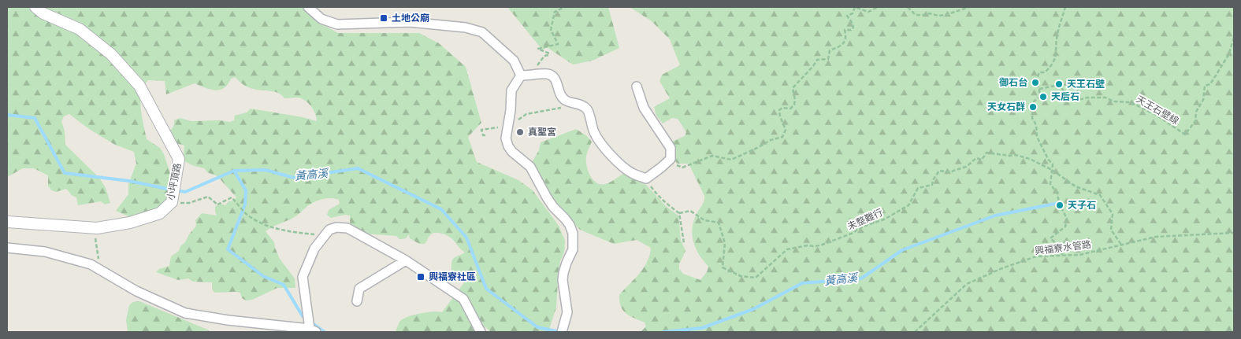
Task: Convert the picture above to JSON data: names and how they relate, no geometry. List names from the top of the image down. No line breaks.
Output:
{"streets":{"street":["小坪頂路"],"path":["天王石壁線","未整難行","興福寮水管路"]},"crossings":[["未整難行","興福寮水管路"]],"water":["黃高溪"],"places":{"transit":["土地公廟","興福寮社區"],"other":["御石台","天王石壁","天后石","天女石群","真聖宮","天子石"]}}
